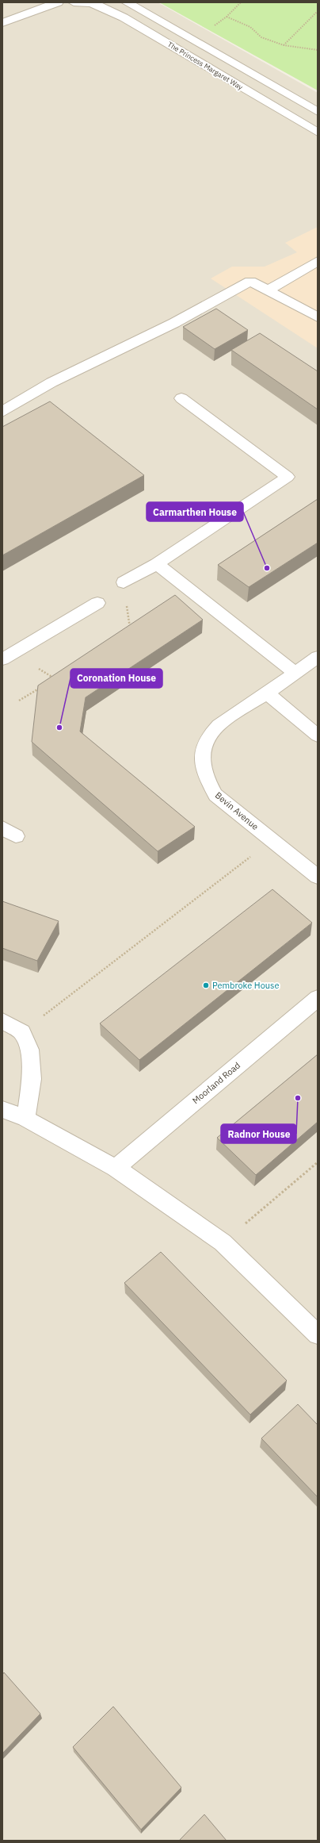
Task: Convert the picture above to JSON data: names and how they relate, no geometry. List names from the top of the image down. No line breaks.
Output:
{"streets":{"street":["The Princess Margaret Way","Bevin Avenue","Moorland Road"]},"places":["Carmarthen House","Coronation House","Pembroke House","Radnor House"]}
